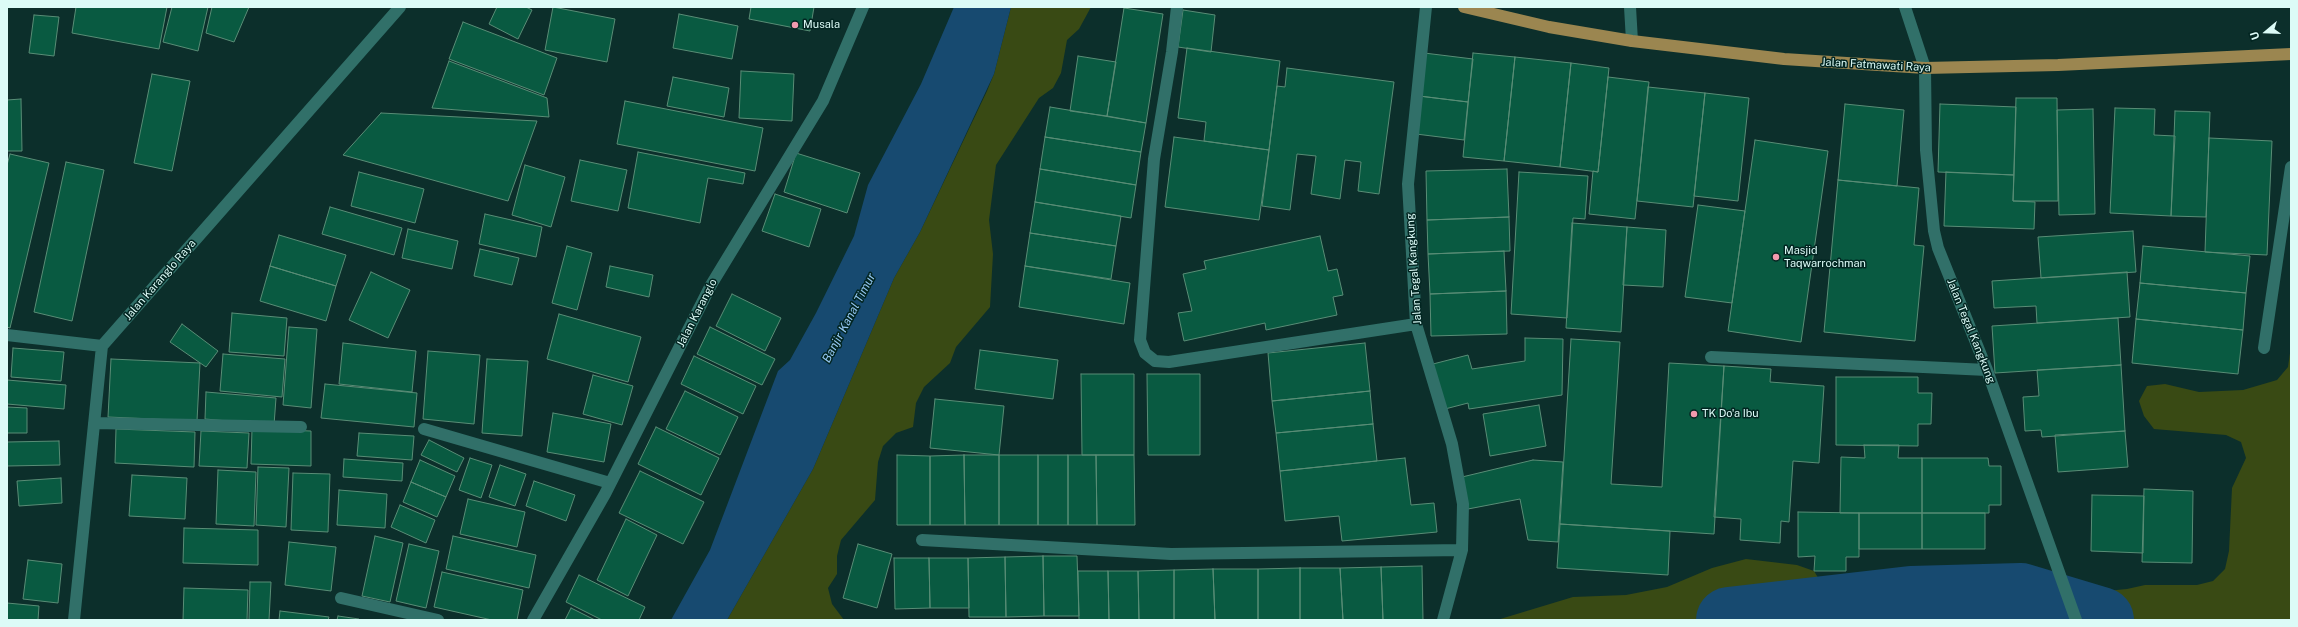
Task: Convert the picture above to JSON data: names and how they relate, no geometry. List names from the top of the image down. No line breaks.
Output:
{"streets":{"main road":["Jalan Fatmawati Raya"],"street":["Jalan Tegal Kangkung","Jalan Karanglo Raya","Jalan Karanglo"]},"crossings":[["Jalan Fatmawati Raya","Jalan Tegal Kangkung"]],"water":["Banjir Kanal Timur"],"places":["Musala","Masjid Taqwarrochman","TK Do'a Ibu"],"north":"left"}
